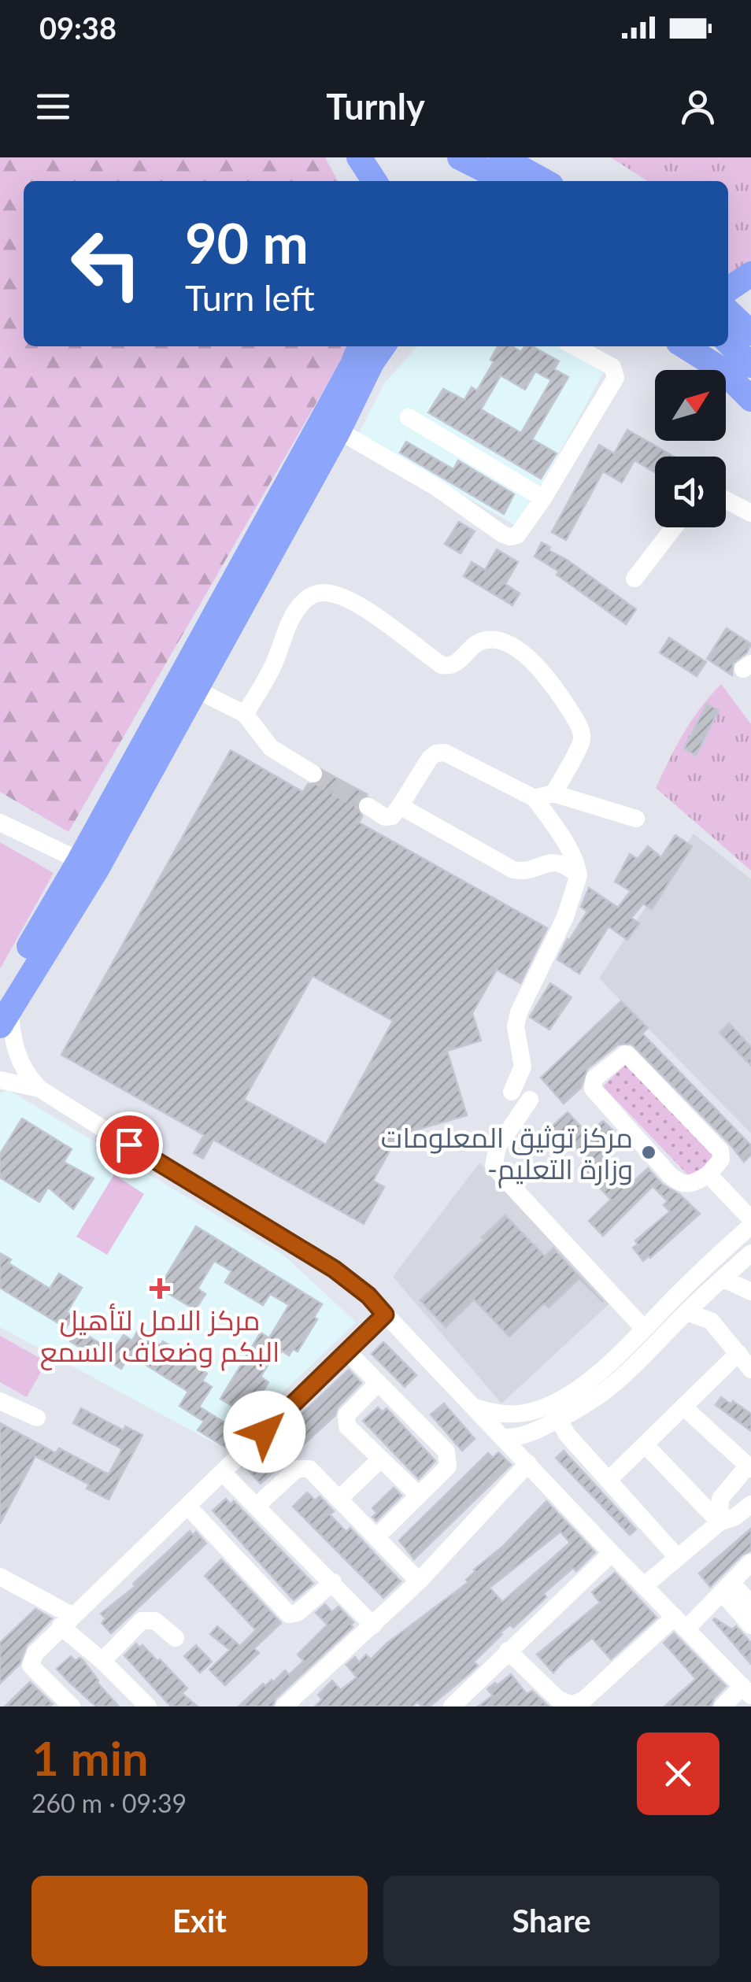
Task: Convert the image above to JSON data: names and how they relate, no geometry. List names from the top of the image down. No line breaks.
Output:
{"places":{"other":["مركز توثيق المعلومات -وزارة التعليم"],"health":["مركز الامل لتأهيل البكم وضعاف السمع"]},"north":"top right","page":{"status":"09:38","header":"Turnly","turn":["90 m","Turn left"],"heading":["1 min","260 m · 09:39"],"buttons":["Exit","Share"]}}
